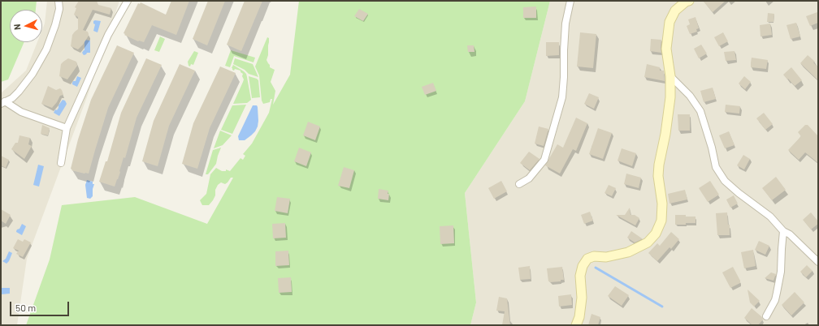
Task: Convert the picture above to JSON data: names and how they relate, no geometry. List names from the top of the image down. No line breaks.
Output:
{"scale_bar":"50 m","north":"left"}
